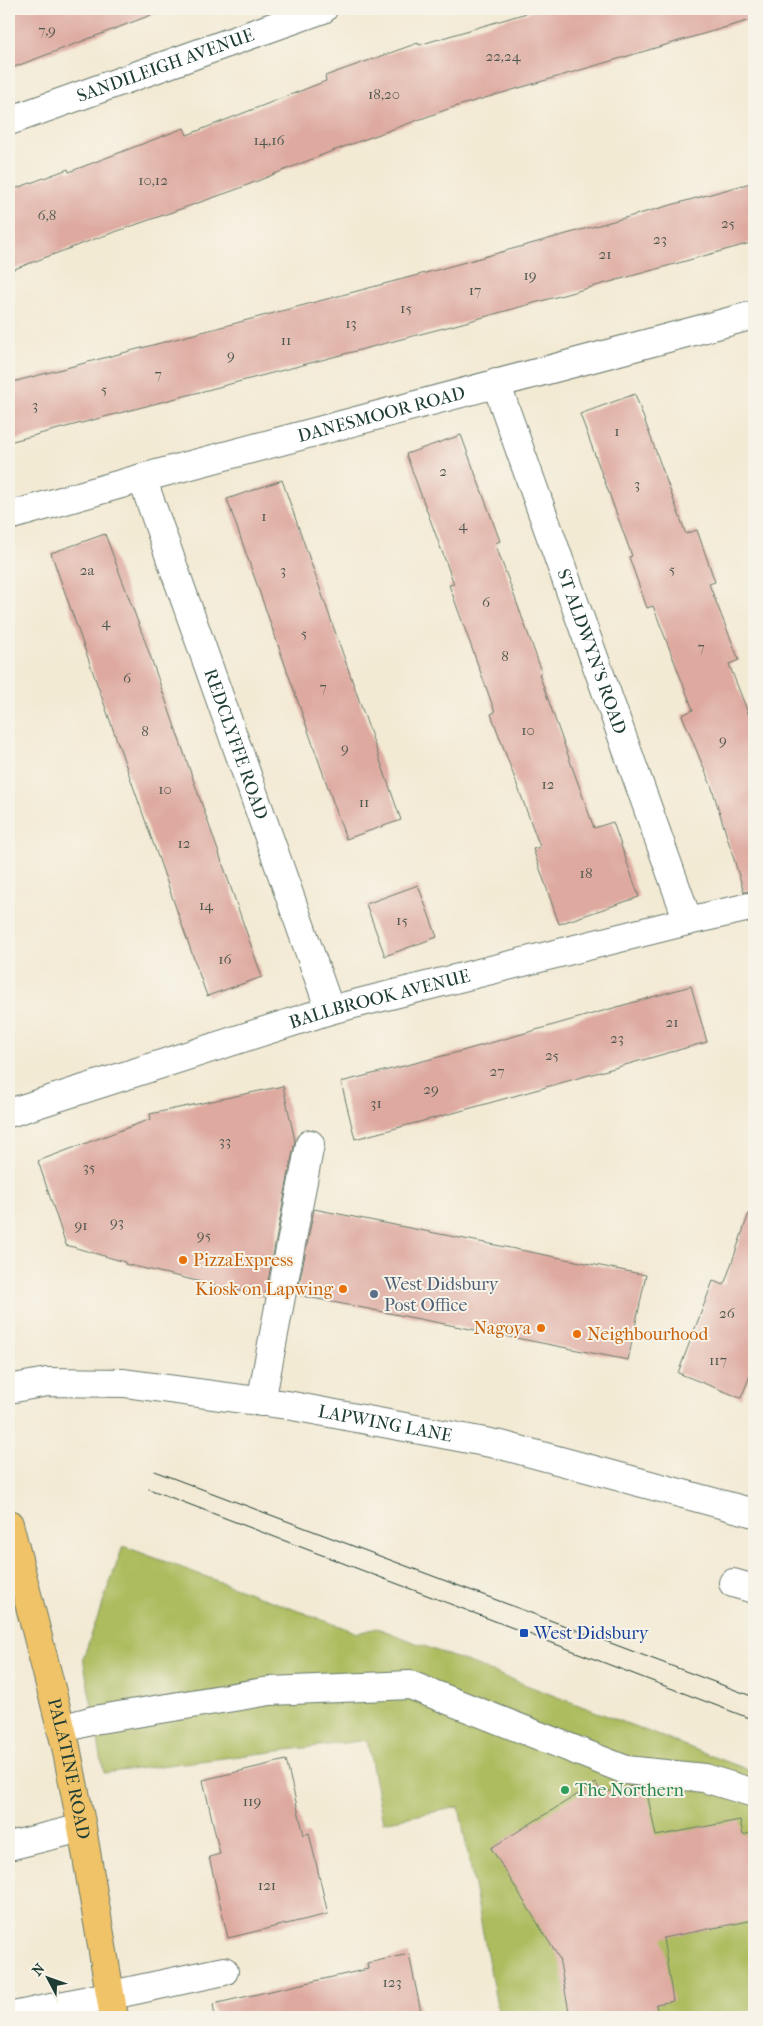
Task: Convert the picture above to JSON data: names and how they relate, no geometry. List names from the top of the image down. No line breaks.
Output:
{"streets":{"main road":["PALATINE ROAD"],"street":["SANDILEIGH AVENUE","DANESMOOR ROAD","ST ALDWYN'S ROAD","REDCLYFFE ROAD","BALLBROOK AVENUE","LAPWING LANE"]},"crossings":[["DANESMOOR ROAD","ST ALDWYN'S ROAD"],["DANESMOOR ROAD","REDCLYFFE ROAD"],["ST ALDWYN'S ROAD","BALLBROOK AVENUE"],["REDCLYFFE ROAD","BALLBROOK AVENUE"]],"places":{"other":["PizzaExpress","Kiosk on Lapwing","West Didsbury Post Office","Nagoya","Neighbourhood","The Northern"],"transit":["West Didsbury"]},"house_numbers":["7,9","22,24","18,20","14,16","10,12","6,8","25","23","21","19","17","15","13","11","9","7","5","3","1","2","3","1","4","5","2a","3","6","4","5","7","8","6","7","10","8","9","9","12","10","11","12","18","14","15","16","21","23","25","27","29","31","33","35","93","91","95","26","117","119","121","123"],"north":"top left"}
